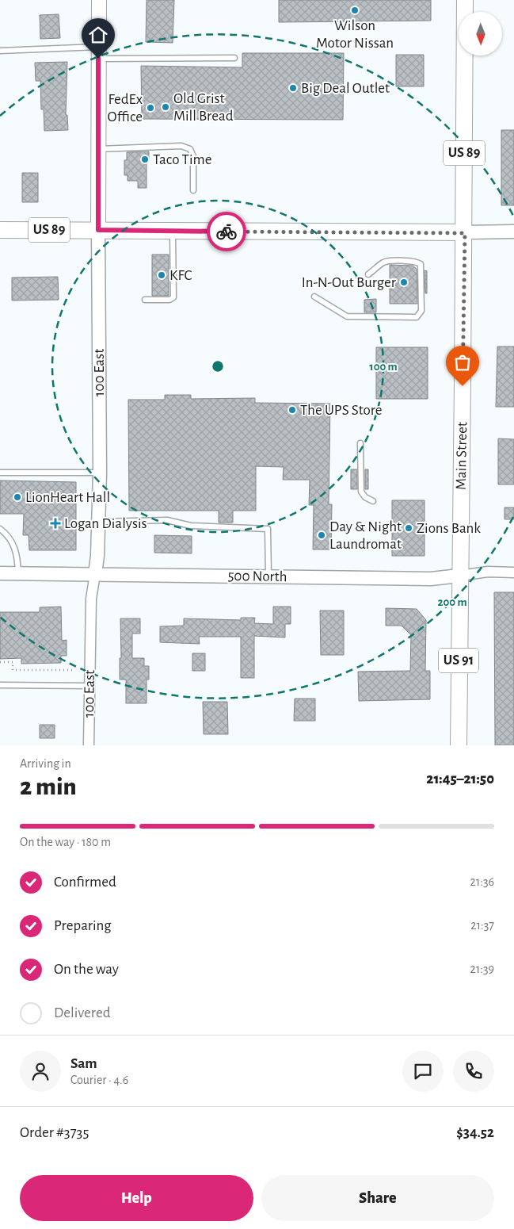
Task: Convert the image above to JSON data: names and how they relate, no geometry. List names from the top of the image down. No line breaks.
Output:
{"streets":{"main road":["US 89","100 East","Main Street","US 91"],"street":["500 North"]},"crossings":[["US 89","100 East"],["US 89","Main Street"],["100 East","500 North"],["Main Street","500 North"]],"places":{"other":["Wilson Motor Nissan","Big Deal Outlet","Old Grist Mill Bread","FedEx Office","Taco Time","KFC","In-N-Out Burger","The UPS Store","LionHeart Hall","Zions Bank","Day & Night Laundromat"],"health":["Logan Dialysis"]},"north":"bottom","page":{"heading":["2 min","Arriving in","21:45–21:50"],"panel":["Sam","Courier · 4.6","Order #3735","$34.52"],"bar":"On the way · 180 m","list":[["Confirmed","21:36"],["Preparing","21:37"],["On the way","21:39"],"Delivered"],"buttons":["Help","Share"]},"rings":["100 m","200 m"]}
